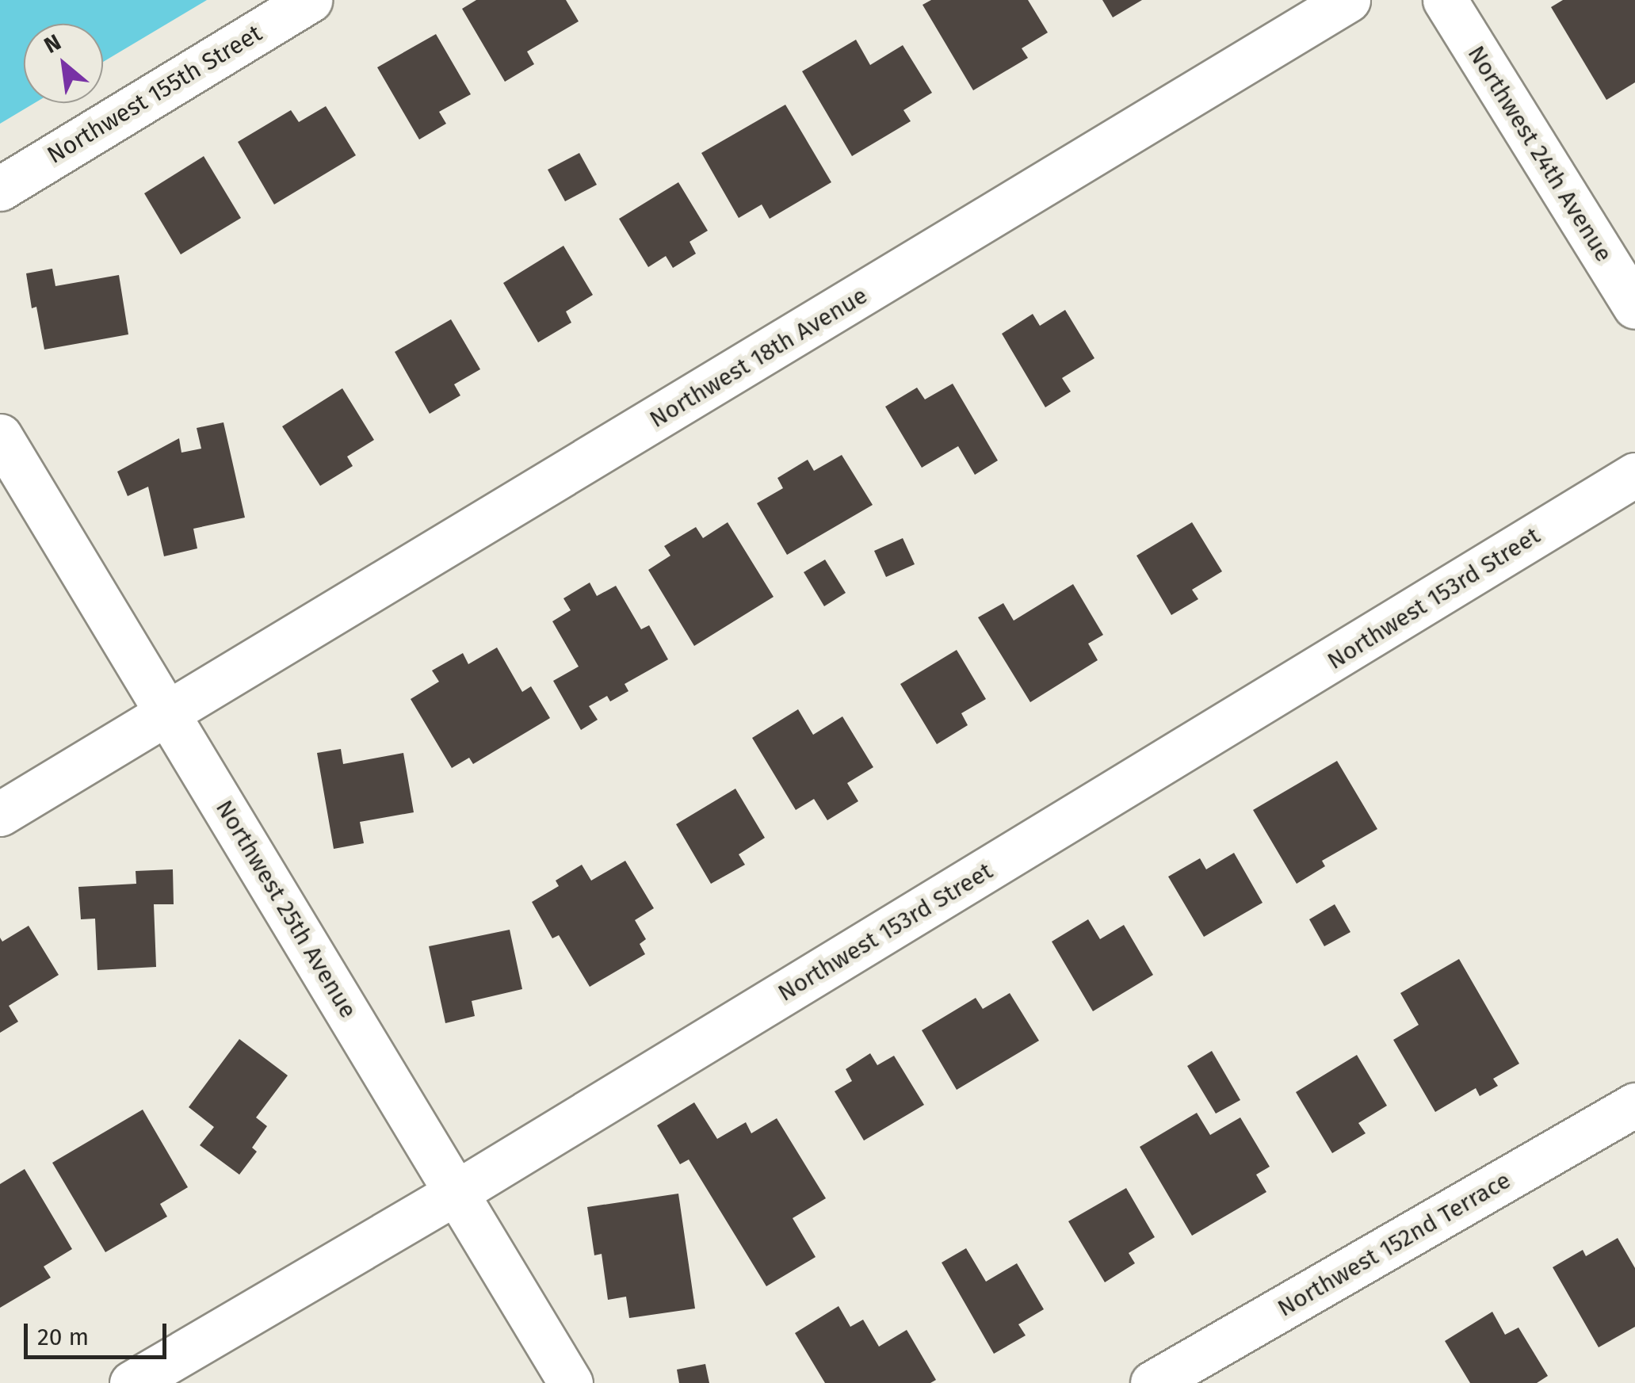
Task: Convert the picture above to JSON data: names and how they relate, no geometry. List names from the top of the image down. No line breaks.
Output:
{"streets":{"street":["Northwest 155th Street","Northwest 24th Avenue","Northwest 18th Avenue","Northwest 153rd Street","Northwest 25th Avenue","Northwest 152nd Terrace"]},"crossings":[["Northwest 18th Avenue","Northwest 25th Avenue"],["Northwest 153rd Street","Northwest 25th Avenue"]],"scale_bar":"20 m","north":"top left"}
